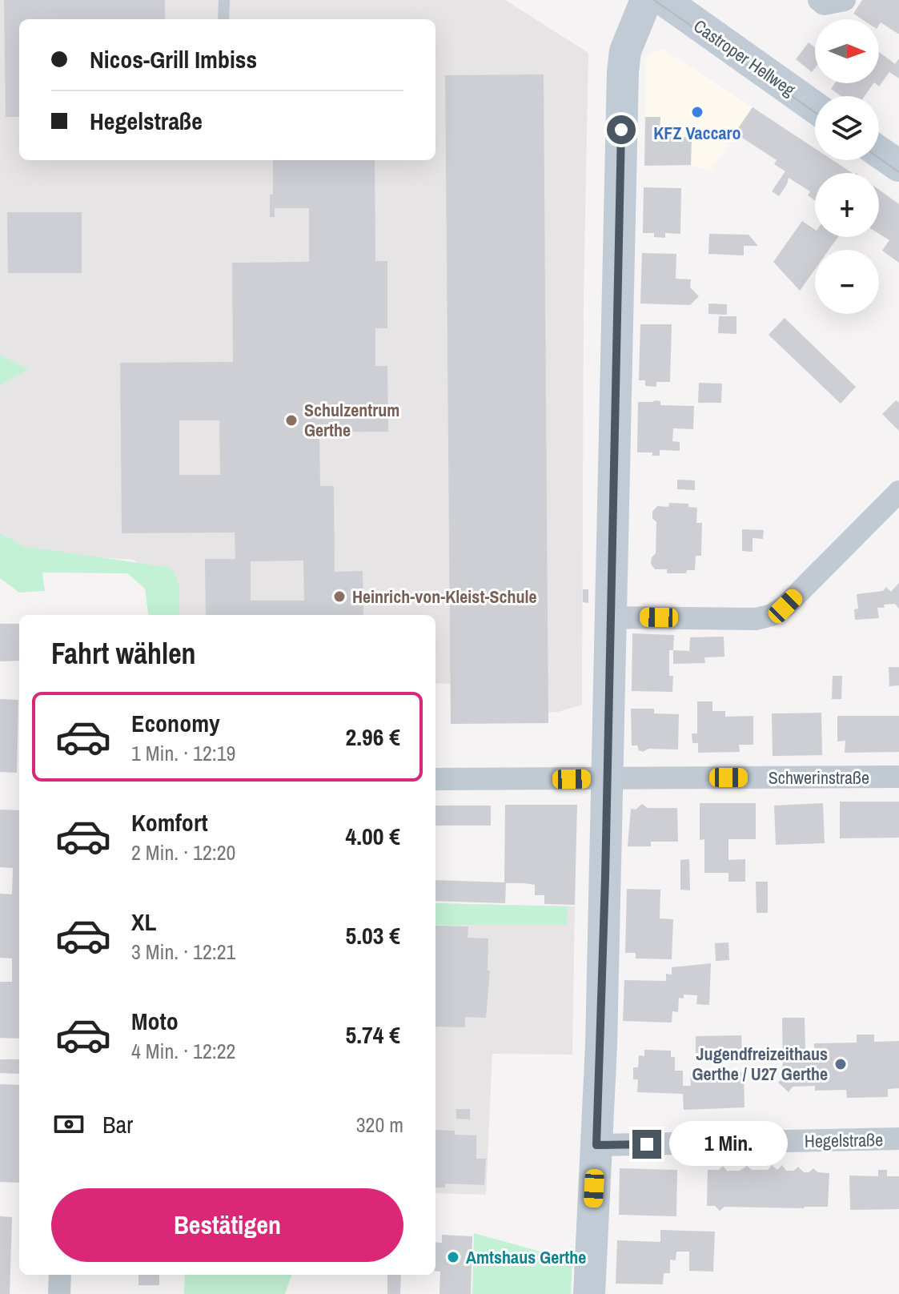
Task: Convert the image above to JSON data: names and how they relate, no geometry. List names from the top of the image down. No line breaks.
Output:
{"streets":{"street":["Castroper Hellweg","Schwerinstraße","Hegelstraße"]},"places":["KFZ Vaccaro","Schulzentrum Gerthe","Heinrich-von-Kleist-Schule","Jugendfreizeithaus Gerthe / U27 Gerthe","Amtshaus Gerthe"],"north":"right","page":{"map_buttons":["+","−"],"banner":["Nicos-Grill Imbiss","Hegelstraße"],"heading":"Fahrt wählen","list":[{"name":"Economy","note":"1 Min. · 12:19","value":"2.96 €"},{"name":"Komfort","note":"2 Min. · 12:20","value":"4.00 €"},{"name":"XL","note":"3 Min. · 12:21","value":"5.03 €"},{"name":"Moto","note":"4 Min. · 12:22","value":"5.74 €"}],"pay":["Bar","320 m"],"bubble":"1 Min.","buttons":"Bestätigen"}}
